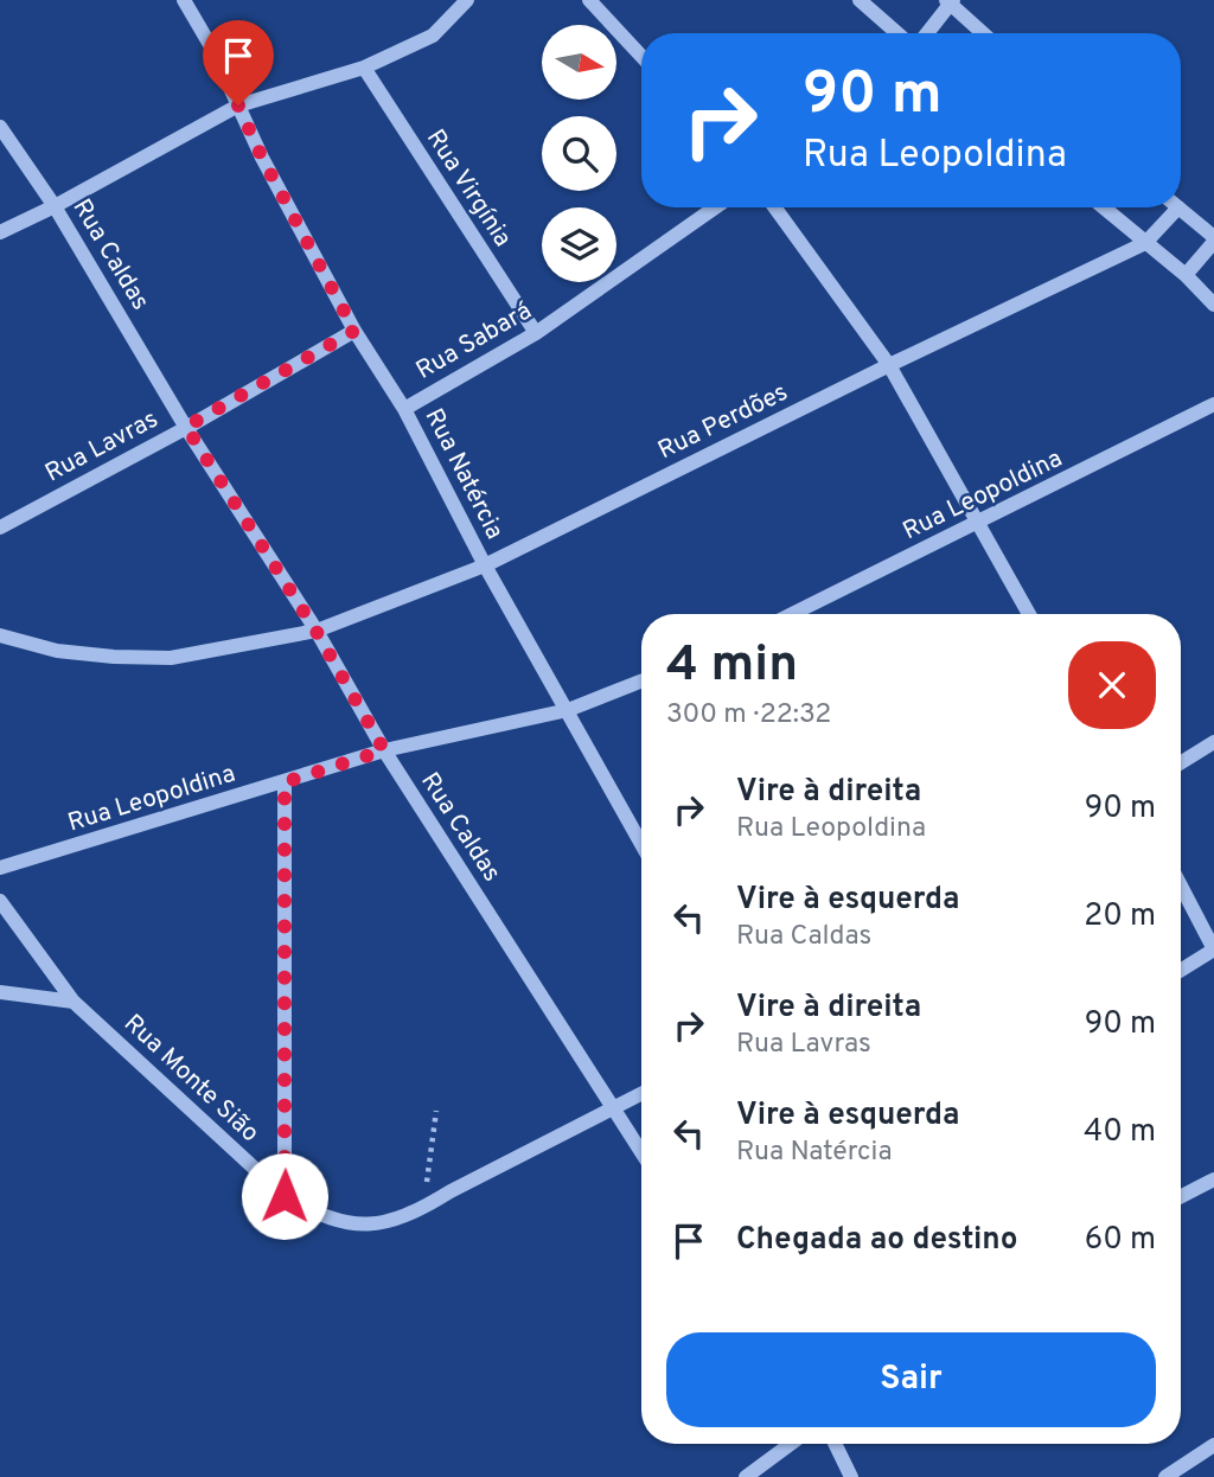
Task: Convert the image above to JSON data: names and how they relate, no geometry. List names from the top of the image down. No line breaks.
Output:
{"streets":{"street":["Rua Virgínia","Rua Caldas","Rua Sabará","Rua Perdões","Rua Lavras","Rua Natércia","Rua Leopoldina","Rua Monte Sião"]},"crossings":[["Rua Virgínia","Rua Sabará"],["Rua Caldas","Rua Perdões"],["Rua Caldas","Rua Lavras"],["Rua Caldas","Rua Leopoldina"],["Rua Caldas","Rua Monte Sião"],["Rua Sabará","Rua Natércia"],["Rua Perdões","Rua Natércia"],["Rua Lavras","Rua Natércia"],["Rua Natércia","Rua Leopoldina"]],"north":"right","page":{"turn":["90 m","Rua Leopoldina"],"heading":["4 min","300 m · 22:32"],"list":[{"name":"Vire à direita","note":"Rua Leopoldina","value":"90 m"},{"name":"Vire à esquerda","note":"Rua Caldas","value":"20 m"},{"name":"Vire à direita","note":"Rua Lavras","value":"90 m"},{"name":"Vire à esquerda","note":"Rua Natércia","value":"40 m"},{"name":"Chegada ao destino","value":"60 m"}],"buttons":"Sair"}}
